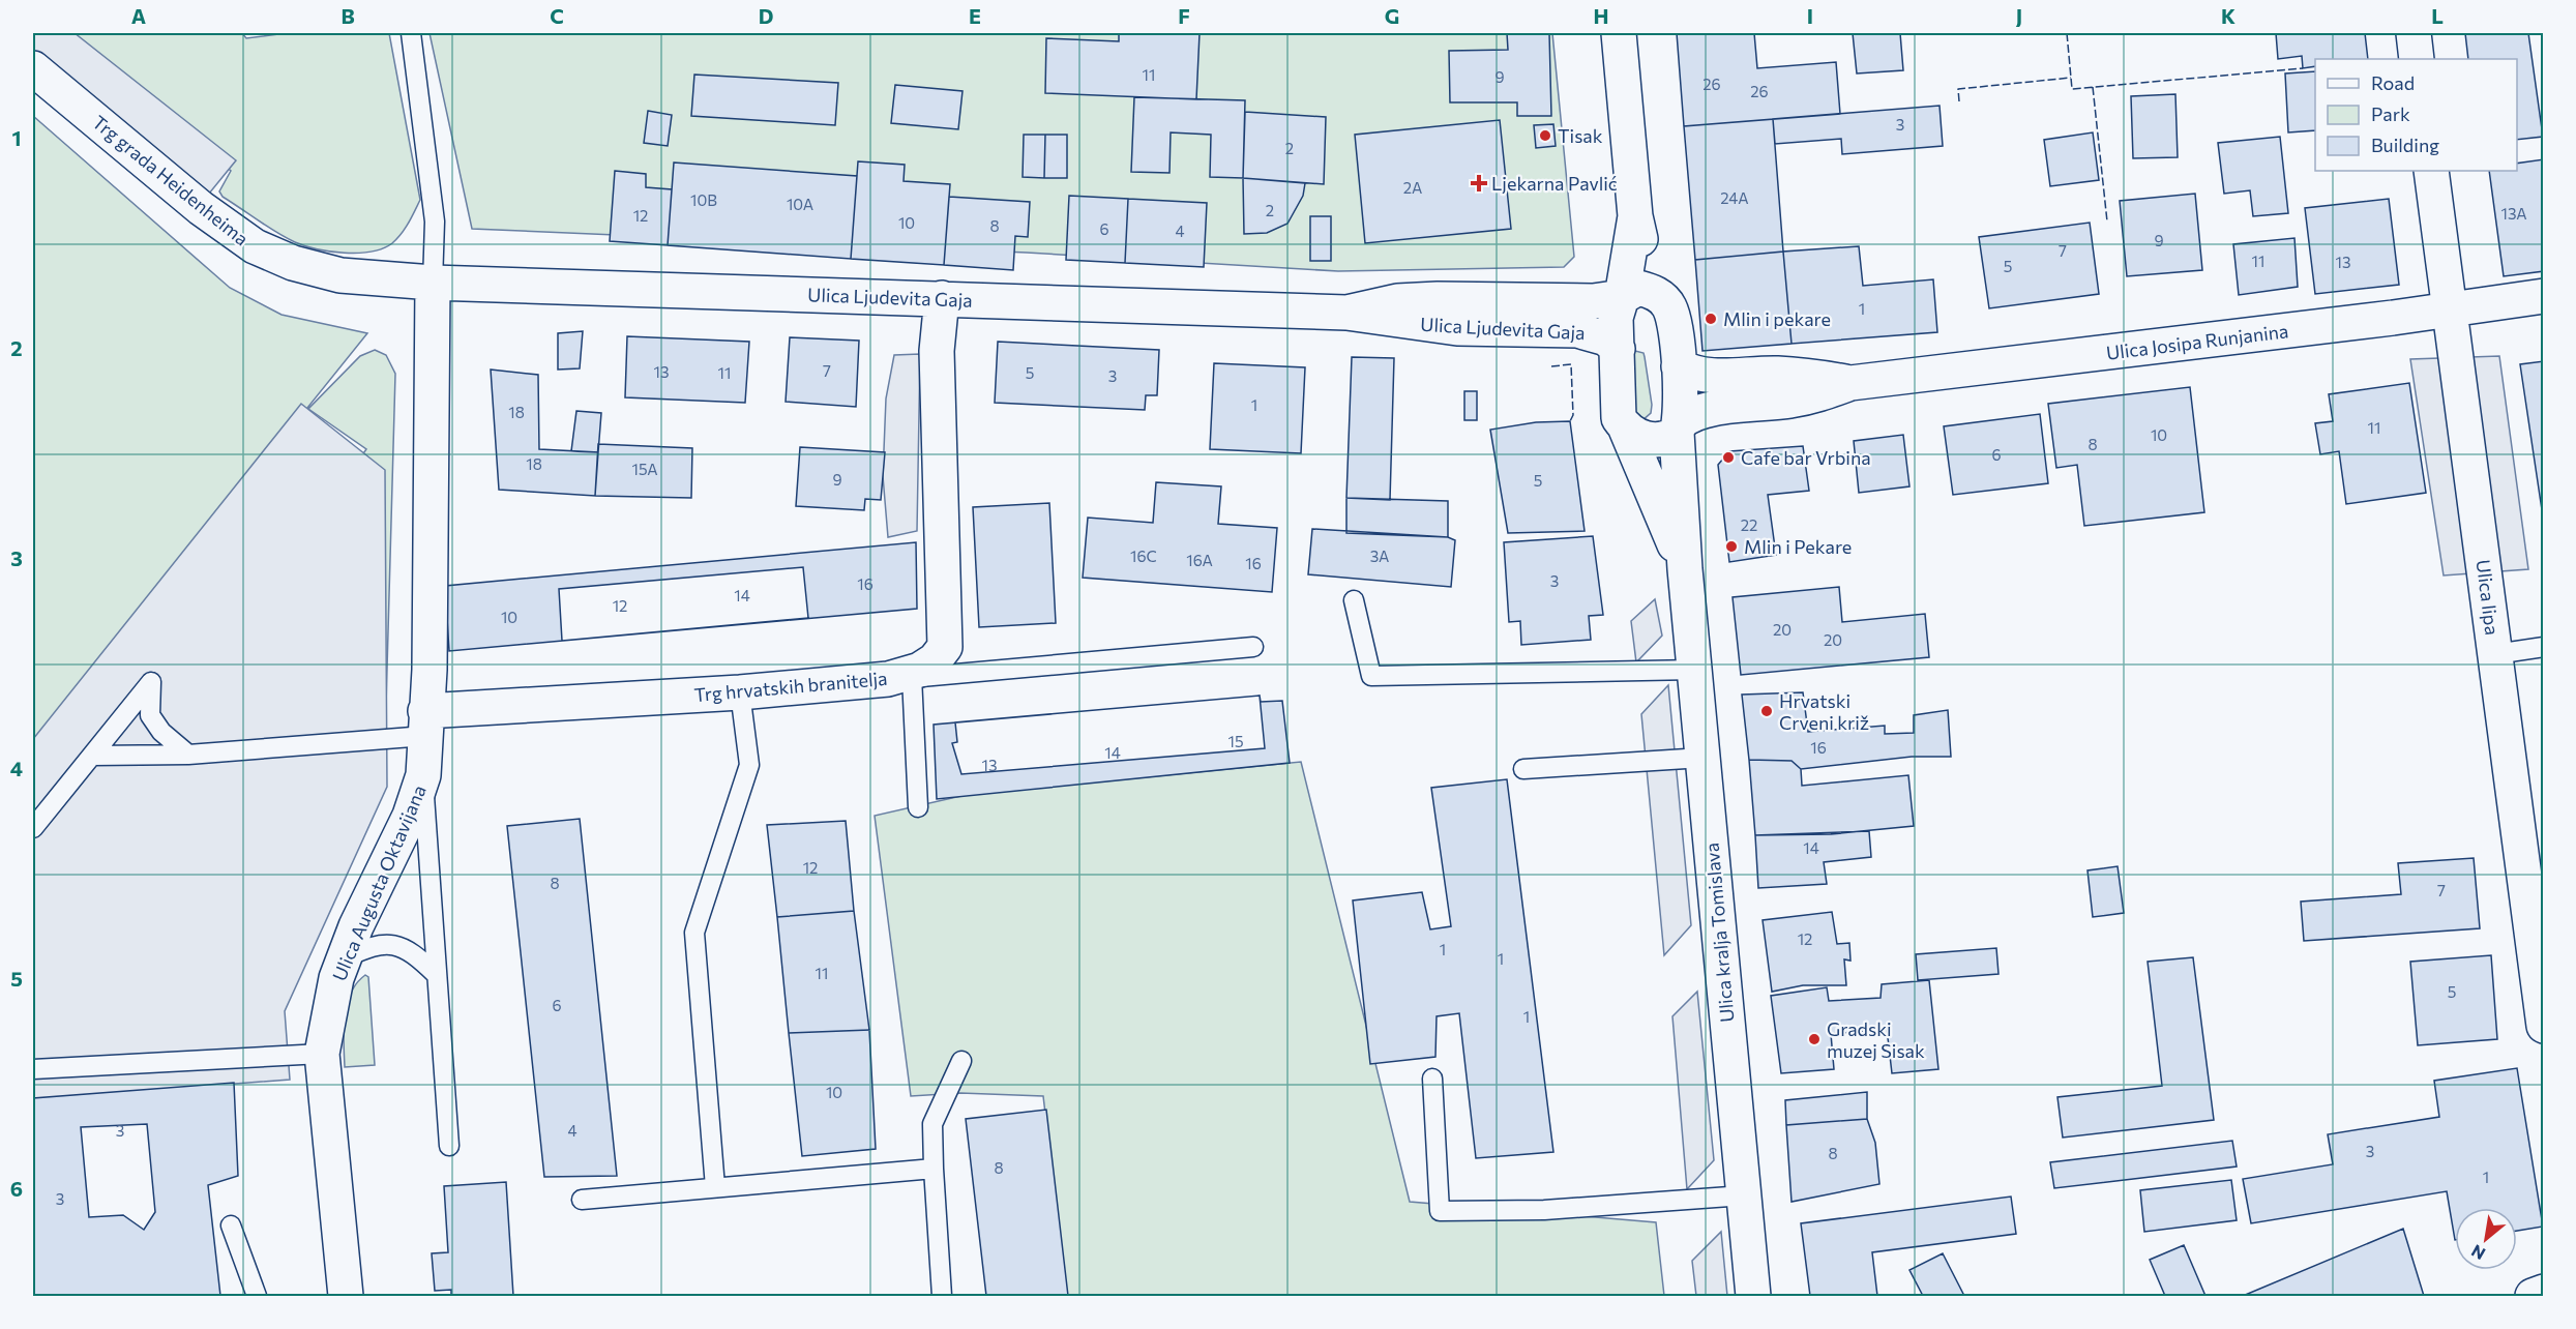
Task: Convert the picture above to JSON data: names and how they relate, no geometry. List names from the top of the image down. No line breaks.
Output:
{"streets":{"street":["Trg grada Heidenheima","Ulica Ljudevita Gaja","Ulica Josipa Runjanina","Ulica lipa","Trg hrvatskih branitelja","Ulica Augusta Oktavijana","Ulica kralja Tomislava"]},"crossings":[["Trg grada Heidenheima","Ulica Ljudevita Gaja"],["Trg grada Heidenheima","Ulica Augusta Oktavijana"],["Ulica Ljudevita Gaja","Trg hrvatskih branitelja"],["Ulica Ljudevita Gaja","Ulica Augusta Oktavijana"],["Ulica Ljudevita Gaja","Ulica kralja Tomislava"],["Ulica Josipa Runjanina","Ulica lipa"],["Ulica Josipa Runjanina","Ulica kralja Tomislava"],["Trg hrvatskih branitelja","Ulica Augusta Oktavijana"]],"places":{"other":["Tisak","Mlin i pekare","Cafe bar Vrbina","Mlin i Pekare","Hrvatski Crveni križ","Gradski muzej Sisak"],"health":["Ljekarna Pavlić"]},"house_numbers":["11","9","26","26","3","2","2A","24A","10B","10A","2","13A","12","10","8","6","4","9","7","11","13","5","1","7","13","11","5","3","1","18","11","10","8","6","18","15A","9","5","22","16C","3A","16A","16","3","16","14","12","10","20","20","15","16","14","13","14","12","8","7","12","1","1","11","5","6","1","10","3","4","3","8","8","1","3"],"legend":["Road","Park","Building"],"north":"bottom left","grid":{"columns":["A","B","C","D","E","F","G","H","I","J","K","L"],"rows":["1","2","3","4","5","6"]}}
